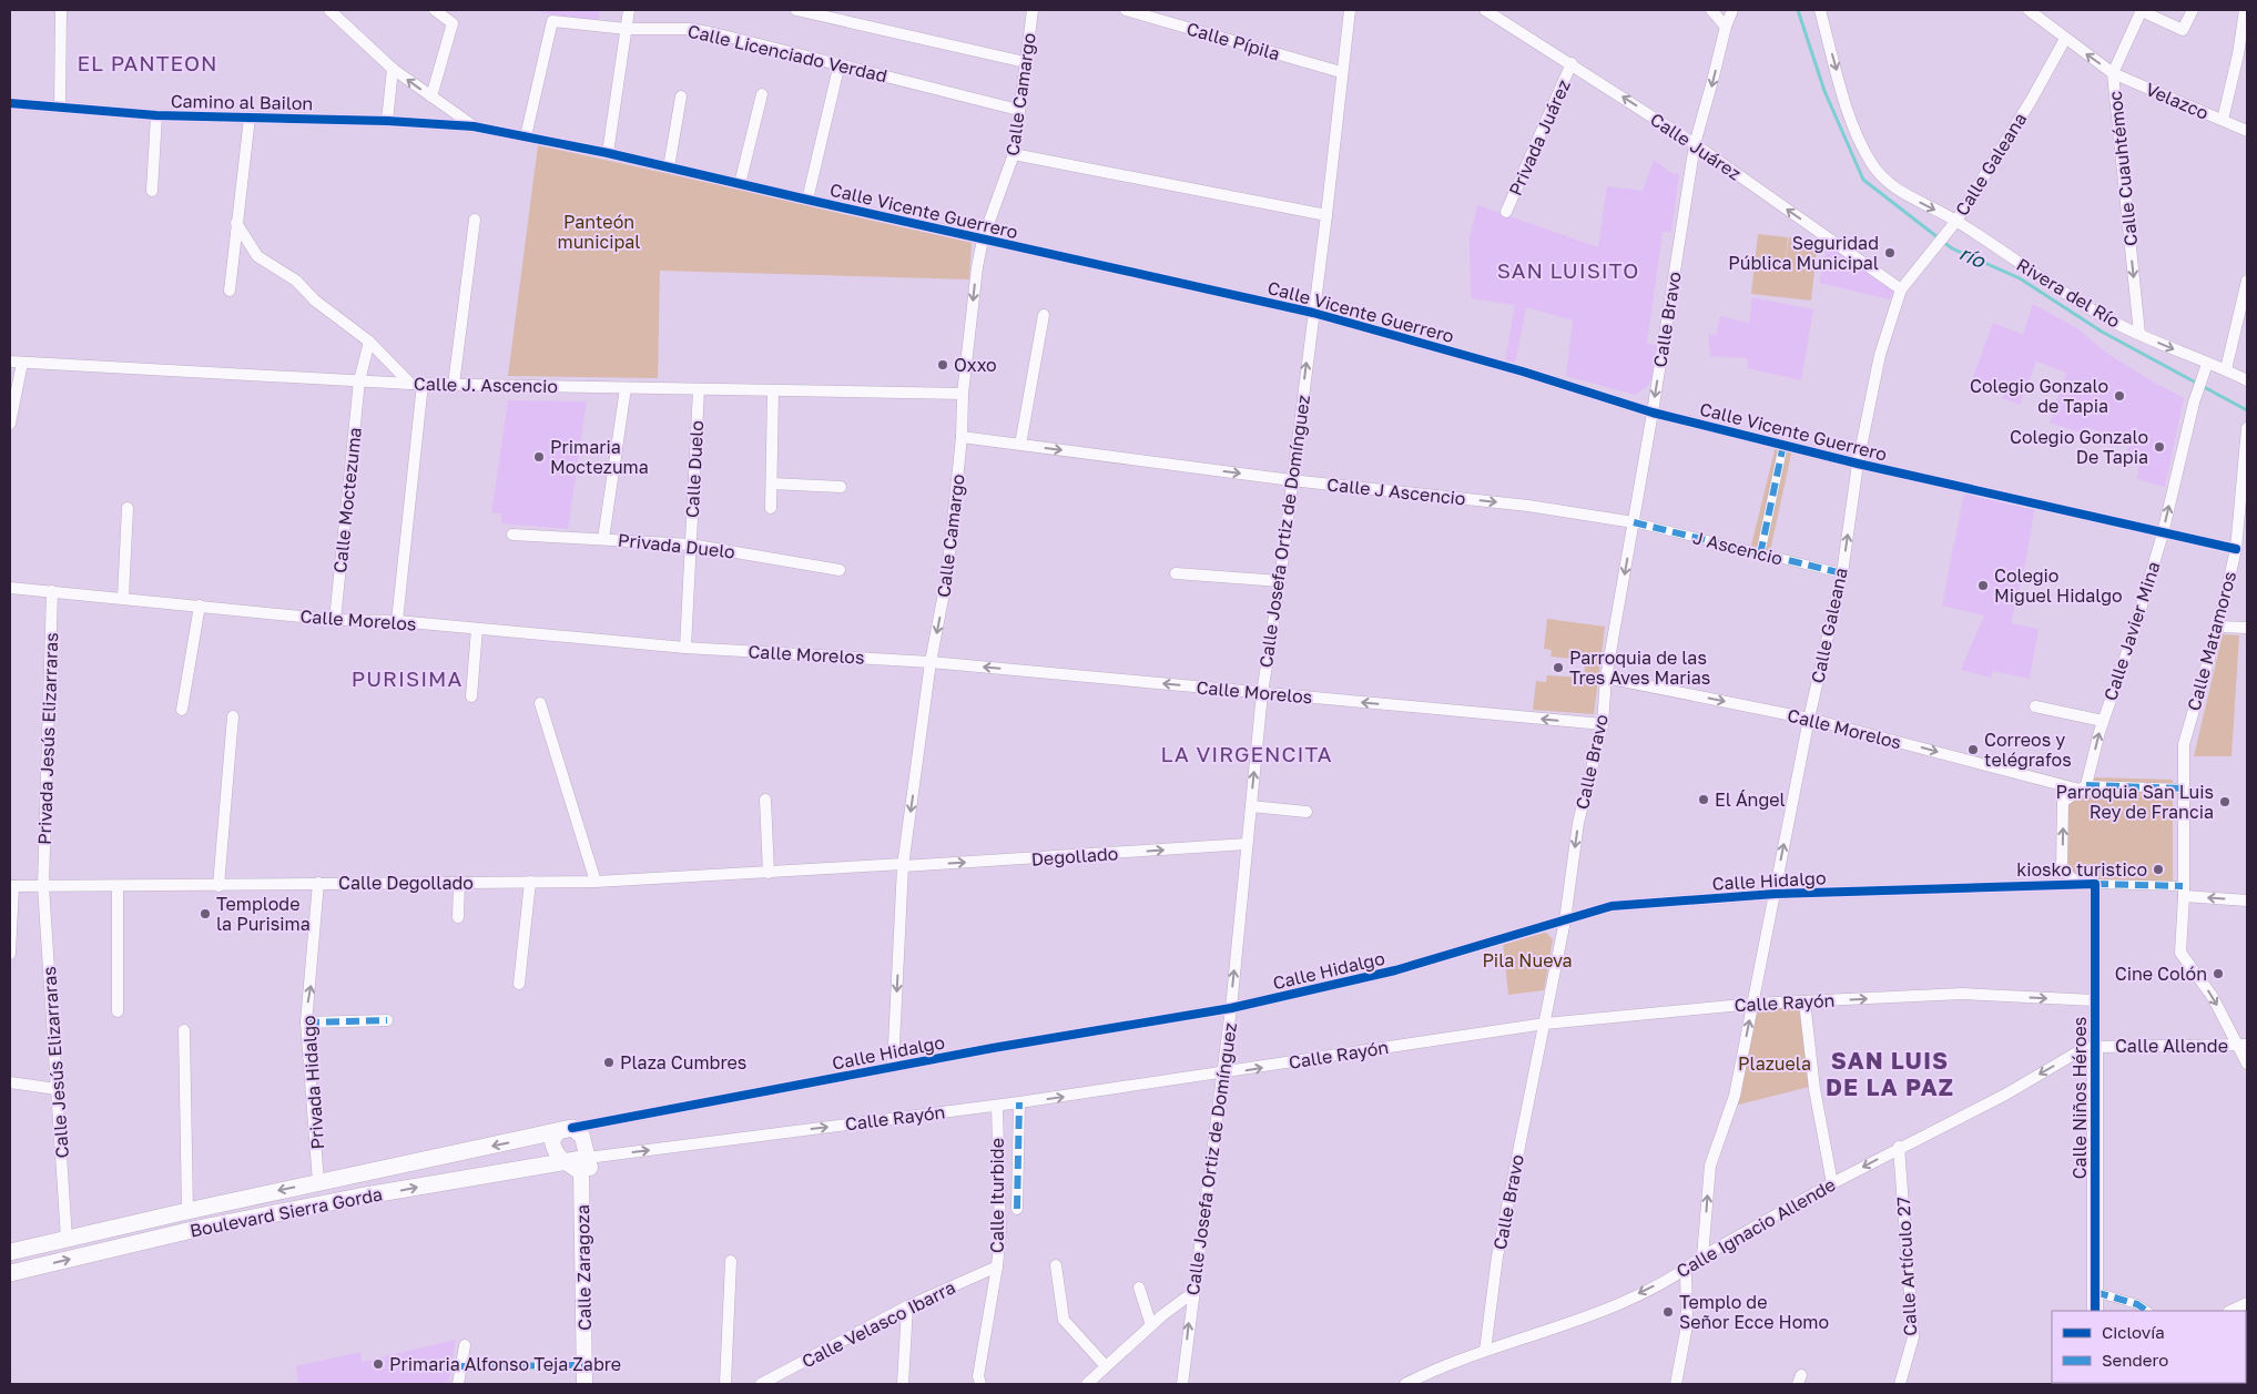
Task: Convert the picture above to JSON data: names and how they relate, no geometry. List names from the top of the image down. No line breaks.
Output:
{"streets":{"main road":["Boulevard Sierra Gorda"],"street":["Calle Pípila","Calle Licenciado Verdad","Calle Camargo","Velazco","Camino al Bailon","Privada Juárez","Calle Juárez","Calle Galeana","Calle Cuauhtémoc","Calle Vicente Guerrero","Rivera del Río","Calle Bravo","Calle J. Ascencio","Calle Duelo","Calle J Ascencio","Calle Moctezuma","Calle Josefa Ortiz de Domínguez","Privada Duelo","J Ascencio","Calle Morelos","Calle Javier Mina","Calle Matamoros","Privada Jesús Elizarraras","Degollado","Calle Hidalgo","Calle Degollado","Calle Rayón","Calle Allende","Calle Jesús Elizarraras","Privada Hidalgo","Calle Niños Héroes","Calle Iturbide","Calle Ignacio Allende","Calle Artículo 27","Calle Zaragoza","Calle Velasco Ibarra"]},"crossings":[["Calle Pípila","Calle Josefa Ortiz de Domínguez"],["Calle Licenciado Verdad","Calle Camargo"],["Calle Licenciado Verdad","Calle Vicente Guerrero"],["Calle Camargo","Calle Vicente Guerrero"],["Calle Camargo","Calle J. Ascencio"],["Calle Camargo","Calle J Ascencio"],["Calle Camargo","Calle Morelos"],["Calle Camargo","Degollado"],["Calle Camargo","Calle Hidalgo"],["Velazco","Calle Galeana"],["Velazco","Calle Cuauhtémoc"],["Camino al Bailon","Calle Vicente Guerrero"],["Privada Juárez","Calle Juárez"],["Calle Juárez","Calle Galeana"],["Calle Juárez","Calle Bravo"],["Calle Galeana","Calle Vicente Guerrero"],["Calle Galeana","Rivera del Río"],["Calle Galeana","J Ascencio"],["Calle Galeana","Calle Morelos"],["Calle Galeana","Calle Hidalgo"],["Calle Galeana","Calle Rayón"],["Calle Galeana","Calle Ignacio Allende"],["Calle Cuauhtémoc","Rivera del Río"],["Calle Vicente Guerrero","Calle Bravo"],["Calle Vicente Guerrero","Calle Josefa Ortiz de Domínguez"],["Calle Vicente Guerrero","Calle Javier Mina"],["Calle Vicente Guerrero","Calle Matamoros"],["Rivera del Río","Calle Javier Mina"],["Calle Bravo","Calle J Ascencio"],["Calle Bravo","J Ascencio"],["Calle Bravo","Calle Morelos"],["Calle Bravo","Calle Hidalgo"],["Calle Bravo","Calle Rayón"],["Calle Bravo","Calle Ignacio Allende"],["Calle J. Ascencio","Calle Duelo"],["Calle J. Ascencio","Calle Moctezuma"],["Calle Duelo","Privada Duelo"],["Calle Duelo","Calle Morelos"],["Calle J Ascencio","Calle Josefa Ortiz de Domínguez"],["Calle J Ascencio","J Ascencio"],["Calle Moctezuma","Calle Morelos"],["Calle Josefa Ortiz de Domínguez","Calle Morelos"],["Calle Josefa Ortiz de Domínguez","Degollado"],["Calle Josefa Ortiz de Domínguez","Calle Hidalgo"],["Calle Josefa Ortiz de Domínguez","Calle Rayón"],["Calle Morelos","Calle Javier Mina"],["Calle Morelos","Privada Jesús Elizarraras"],["Calle Javier Mina","Calle Hidalgo"],["Calle Matamoros","Calle Hidalgo"],["Calle Matamoros","Calle Allende"],["Privada Jesús Elizarraras","Calle Degollado"],["Privada Jesús Elizarraras","Calle Jesús Elizarraras"],["Degollado","Calle Degollado"],["Calle Hidalgo","Calle Rayón"],["Calle Hidalgo","Calle Niños Héroes"],["Calle Hidalgo","Boulevard Sierra Gorda"],["Calle Hidalgo","Calle Zaragoza"],["Calle Degollado","Calle Jesús Elizarraras"],["Calle Degollado","Privada Hidalgo"],["Calle Rayón","Calle Niños Héroes"],["Calle Rayón","Calle Iturbide"],["Calle Rayón","Boulevard Sierra Gorda"],["Calle Rayón","Calle Zaragoza"],["Calle Allende","Calle Niños Héroes"],["Calle Allende","Calle Ignacio Allende"],["Calle Jesús Elizarraras","Boulevard Sierra Gorda"],["Privada Hidalgo","Boulevard Sierra Gorda"],["Calle Niños Héroes","Calle Ignacio Allende"],["Calle Iturbide","Calle Velasco Ibarra"],["Boulevard Sierra Gorda","Calle Zaragoza"],["Calle Ignacio Allende","Calle Artículo 27"]],"one_way":["Calle Camargo","Calle Juárez","Calle Cuauhtémoc","Rivera del Río","Calle Bravo","Calle J Ascencio","Calle Josefa Ortiz de Domínguez","Calle Javier Mina","Degollado","Calle Rayón","Privada Hidalgo","Calle Ignacio Allende"],"districts":["EL PANTEON","SAN LUISITO","PURISIMA","LA VIRGENCITA","SAN LUIS DE LA PAZ"],"water":["río"],"parks":["Panteón municipal","Pila Nueva","Plazuela"],"places":["Seguridad Pública Municipal","Oxxo","Colegio Gonzalo de Tapia","Colegio Gonzalo De Tapia","Primaria Moctezuma","Colegio Miguel Hidalgo","Parroquia de las Tres Aves Marias","Correos y telégrafos","El Ángel","Parroquia San Luis Rey de Francia","kiosko turistico","Templode la Purisima","Cine Colón","Plaza Cumbres","Templo de Señor Ecce Homo","Primaria Alfonso Teja Zabre"],"legend":["Ciclovía","Sendero"]}
